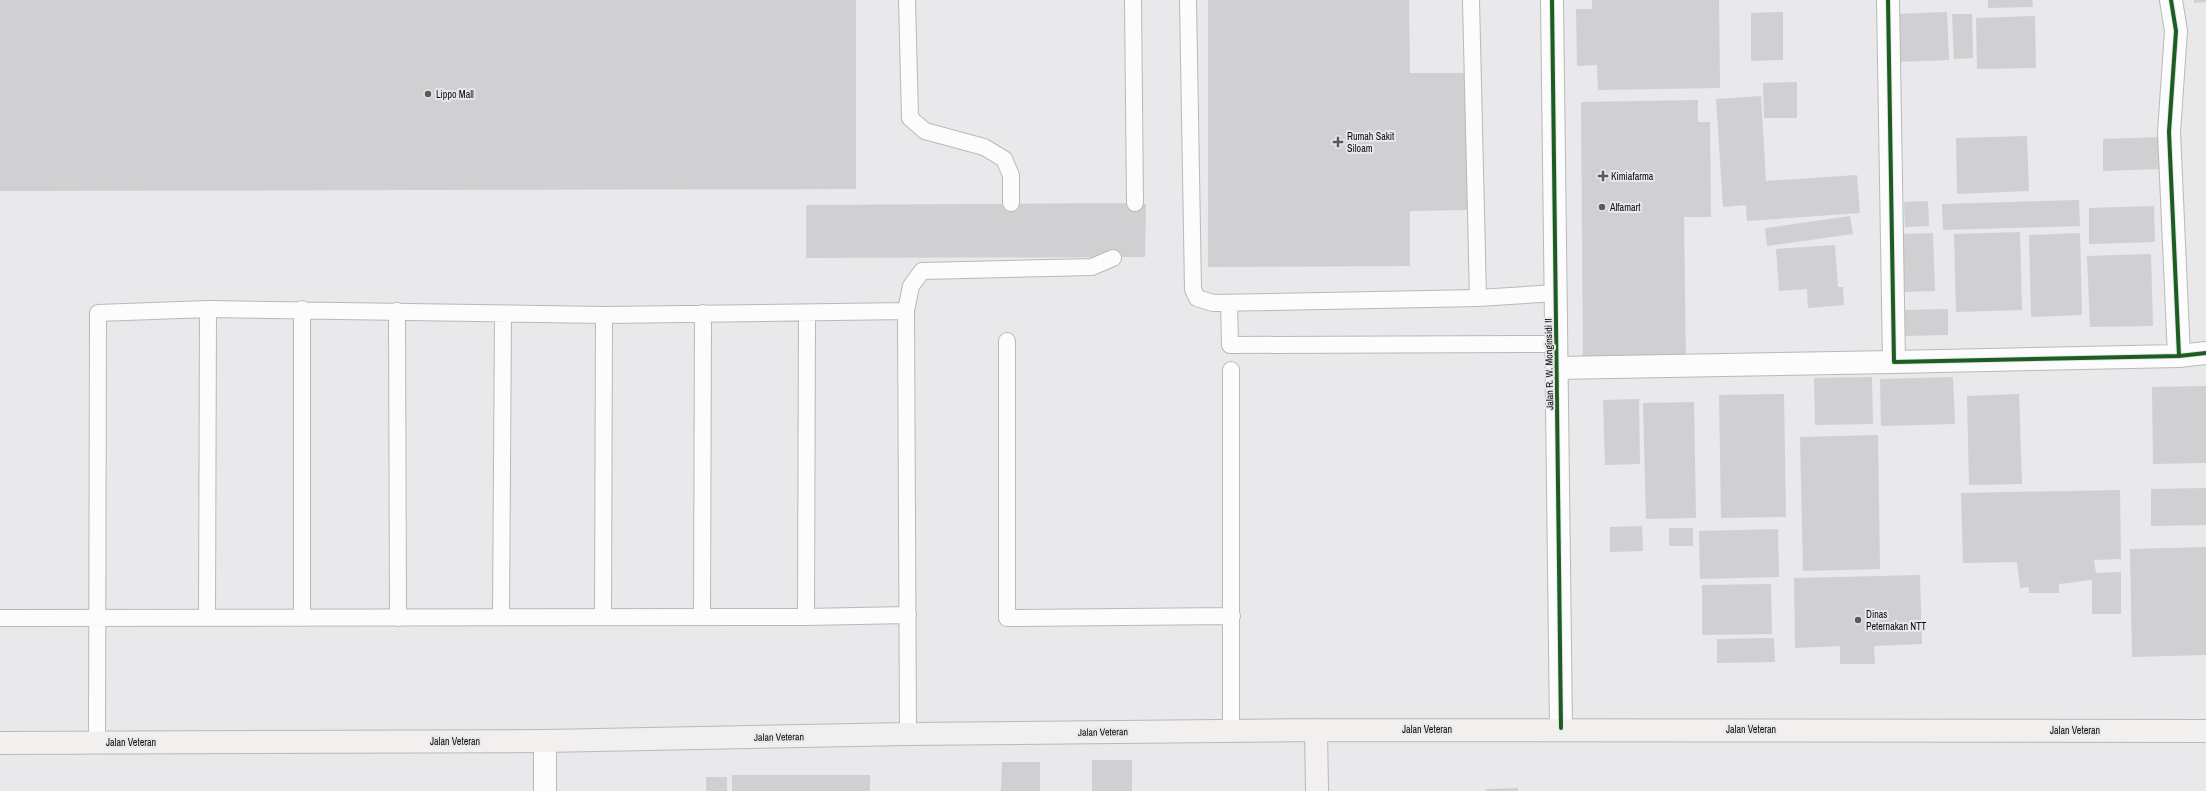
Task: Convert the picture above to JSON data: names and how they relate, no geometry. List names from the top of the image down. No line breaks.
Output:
{"streets":{"main road":["Jalan Veteran"],"street":["Jalan R. W. Monginsidi II"]},"crossings":[["Jalan R. W. Monginsidi II","Jalan Veteran"]],"places":{"other":["Lippo Mall","Alfamart","Dinas Peternakan NTT"],"health":["Rumah Sakit Siloam","Kimiafarma"]}}
